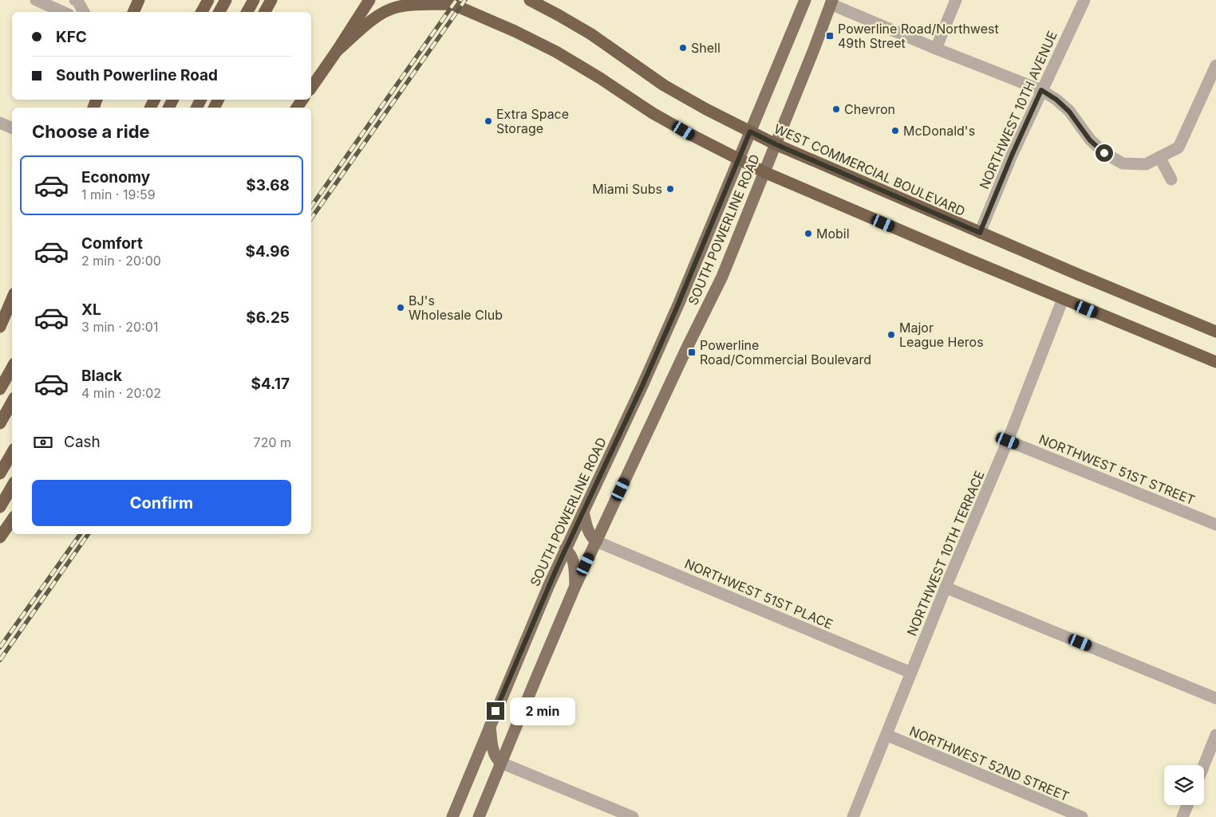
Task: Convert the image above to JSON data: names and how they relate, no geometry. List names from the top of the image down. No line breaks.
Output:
{"streets":{"highway":["WEST COMMERCIAL BOULEVARD"],"main road":["SOUTH POWERLINE ROAD"],"street":["NORTHWEST 10TH AVENUE","NORTHWEST 51ST STREET","NORTHWEST 10TH TERRACE","NORTHWEST 51ST PLACE","NORTHWEST 52ND STREET"]},"crossings":[["NORTHWEST 10TH AVENUE","WEST COMMERCIAL BOULEVARD"],["WEST COMMERCIAL BOULEVARD","SOUTH POWERLINE ROAD"],["SOUTH POWERLINE ROAD","NORTHWEST 51ST PLACE"],["NORTHWEST 51ST STREET","NORTHWEST 10TH TERRACE"],["NORTHWEST 10TH TERRACE","NORTHWEST 51ST PLACE"],["NORTHWEST 10TH TERRACE","NORTHWEST 52ND STREET"]],"places":{"transit":["Powerline Road/Northwest 49th Street","Powerline Road/Commercial Boulevard"],"other":["Shell","Chevron","Extra Space Storage","McDonald's","Miami Subs","Mobil","BJ's Wholesale Club","Major League Heros"]},"page":{"banner":["KFC","South Powerline Road"],"heading":"Choose a ride","list":[{"name":"Economy","note":"1 min · 19:59","value":"$3.68"},{"name":"Comfort","note":"2 min · 20:00","value":"$4.96"},{"name":"XL","note":"3 min · 20:01","value":"$6.25"},{"name":"Black","note":"4 min · 20:02","value":"$4.17"}],"pay":["Cash","720 m"],"buttons":"Confirm","bubble":"2 min"}}
